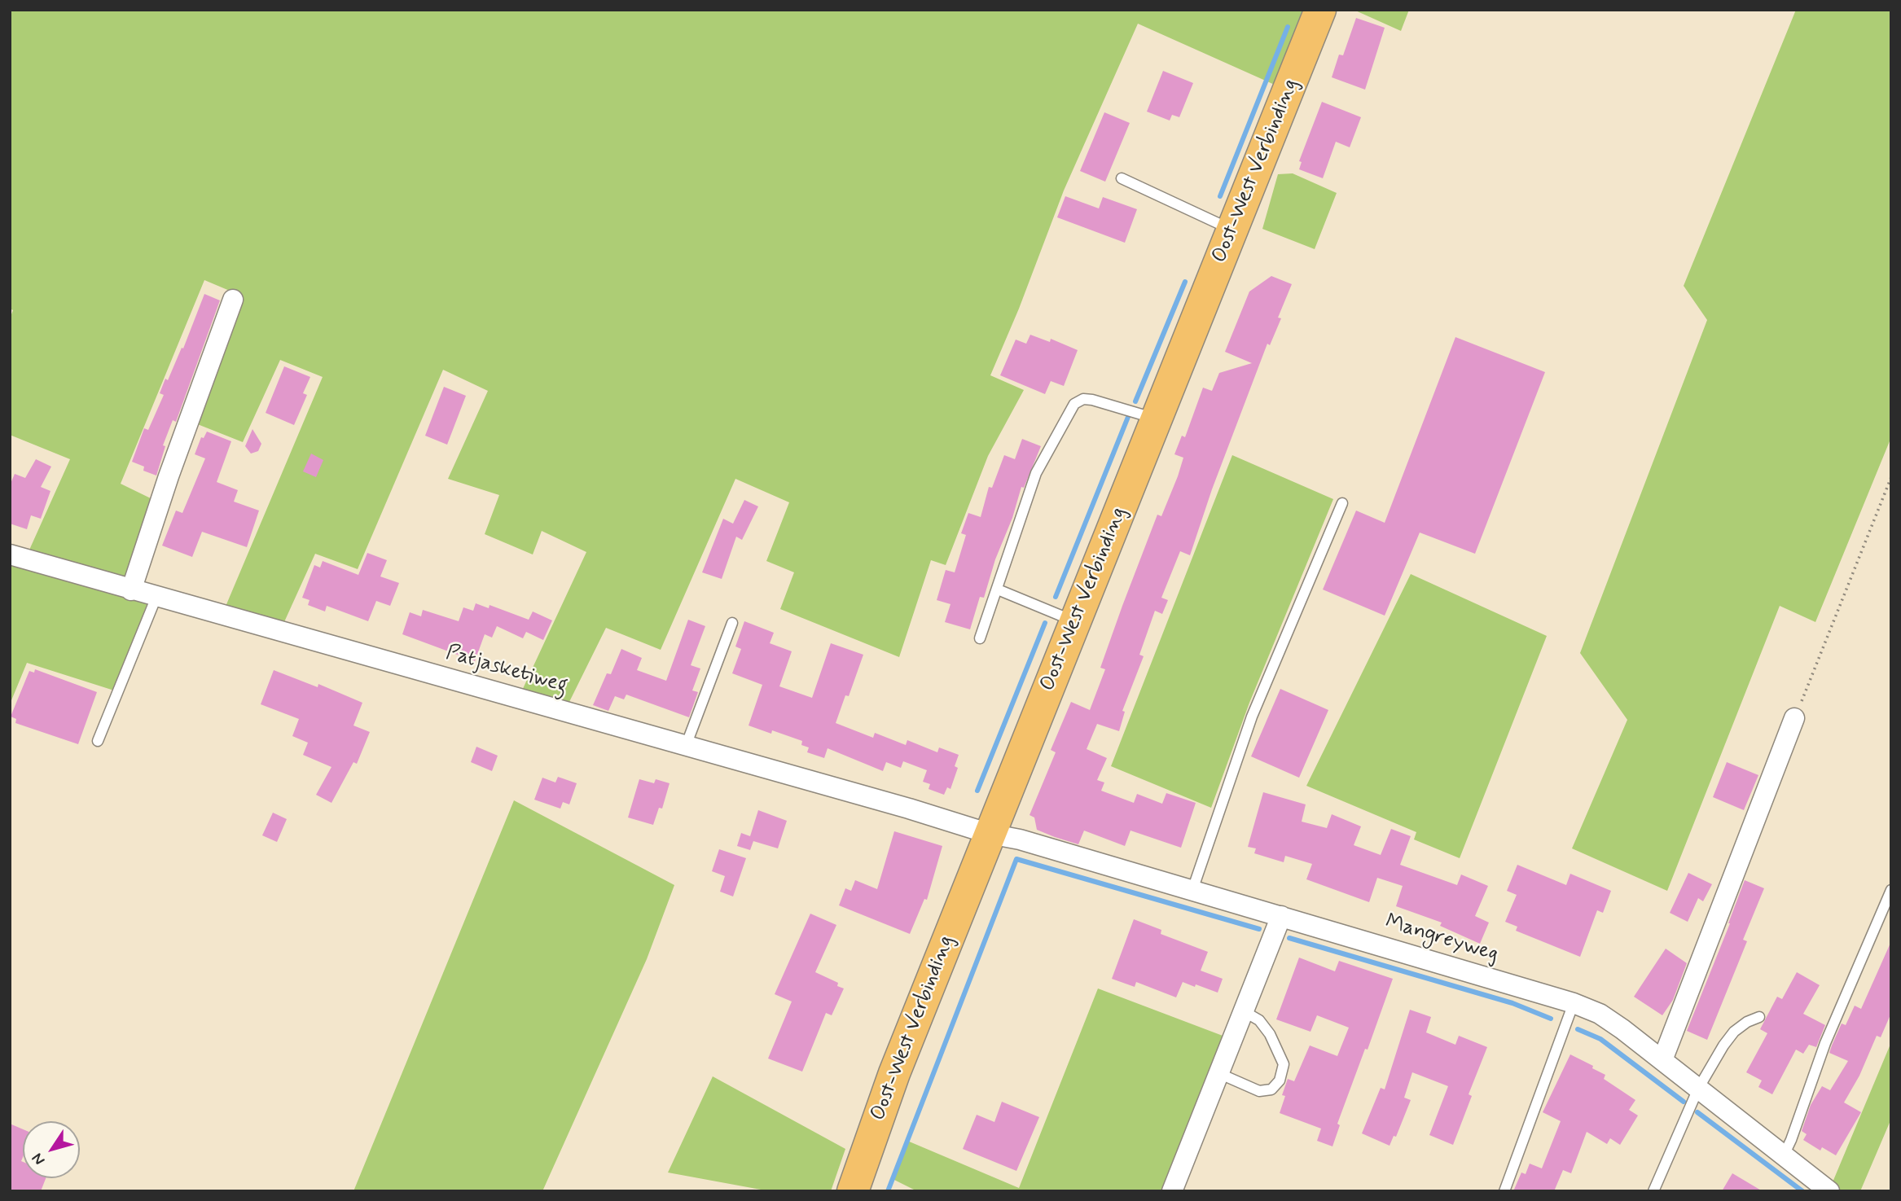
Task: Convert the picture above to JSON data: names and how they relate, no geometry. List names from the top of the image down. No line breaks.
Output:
{"streets":{"main road":["Oost-West Verbinding"],"street":["Patjasketiweg","Mangreyweg"]},"crossings":[["Oost-West Verbinding","Patjasketiweg"],["Oost-West Verbinding","Mangreyweg"],["Patjasketiweg","Mangreyweg"]],"north":"bottom left"}
